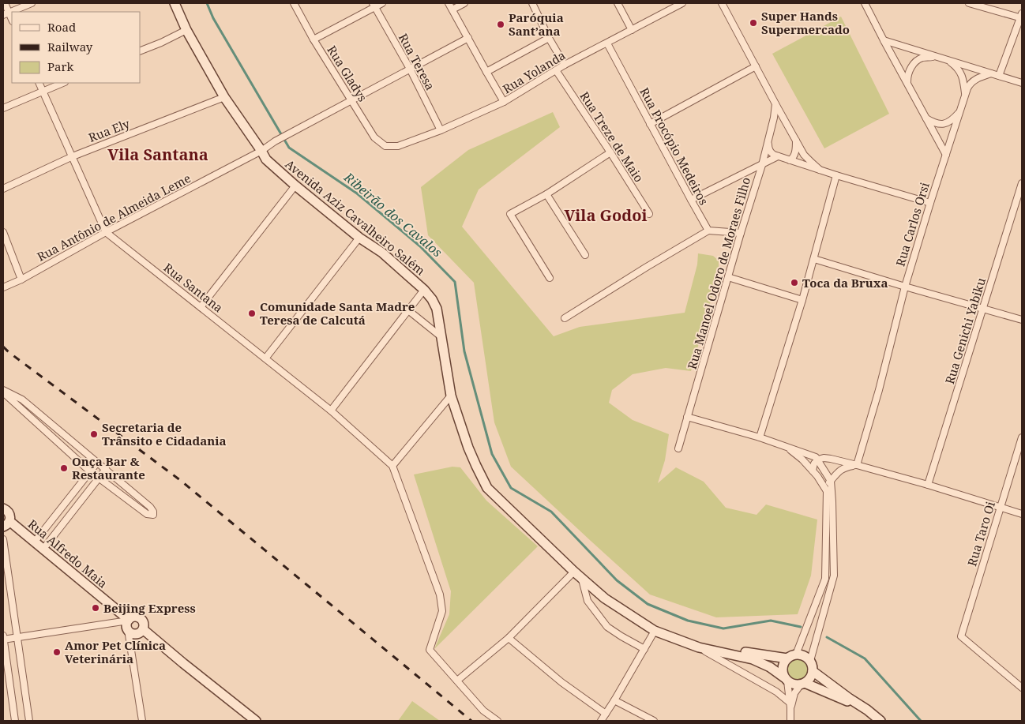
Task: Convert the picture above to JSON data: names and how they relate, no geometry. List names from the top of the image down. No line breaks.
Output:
{"streets":{"main road":["Avenida Aziz Cavalheiro Salém","Rua Alfredo Maia"],"street":["Rua Teresa","Rua Yolanda","Rua Gladys","Rua Ely","Rua Treze de Maio","Rua Procópio Medeiros","Rua Antônio de Almeida Leme","Rua Carlos Orsi","Rua Manoel Odoro de Moraes Filho","Rua Santana","Rua Genichi Yabiku","Rua Taro Oi"]},"crossings":[["Rua Teresa","Rua Yolanda"],["Rua Yolanda","Rua Gladys"],["Rua Yolanda","Rua Treze de Maio"],["Rua Yolanda","Rua Procópio Medeiros"],["Rua Gladys","Rua Antônio de Almeida Leme"],["Rua Ely","Avenida Aziz Cavalheiro Salém"],["Rua Ely","Rua Santana"],["Rua Antônio de Almeida Leme","Avenida Aziz Cavalheiro Salém"],["Rua Antônio de Almeida Leme","Rua Santana"]],"districts":["Vila Santana","Vila Godoi"],"water":["Ribeirão dos Cavalos"],"places":["Super Hands Supermercado","Paróquia Sant’ana","Toca da Bruxa","Comunidade Santa Madre Teresa de Calcutá","Secretaria de Trânsito e Cidadania","Onça Bar & Restaurante","Beijing Express","Amor Pet Clínica Veterinária"],"legend":["Road","Railway","Park"]}
